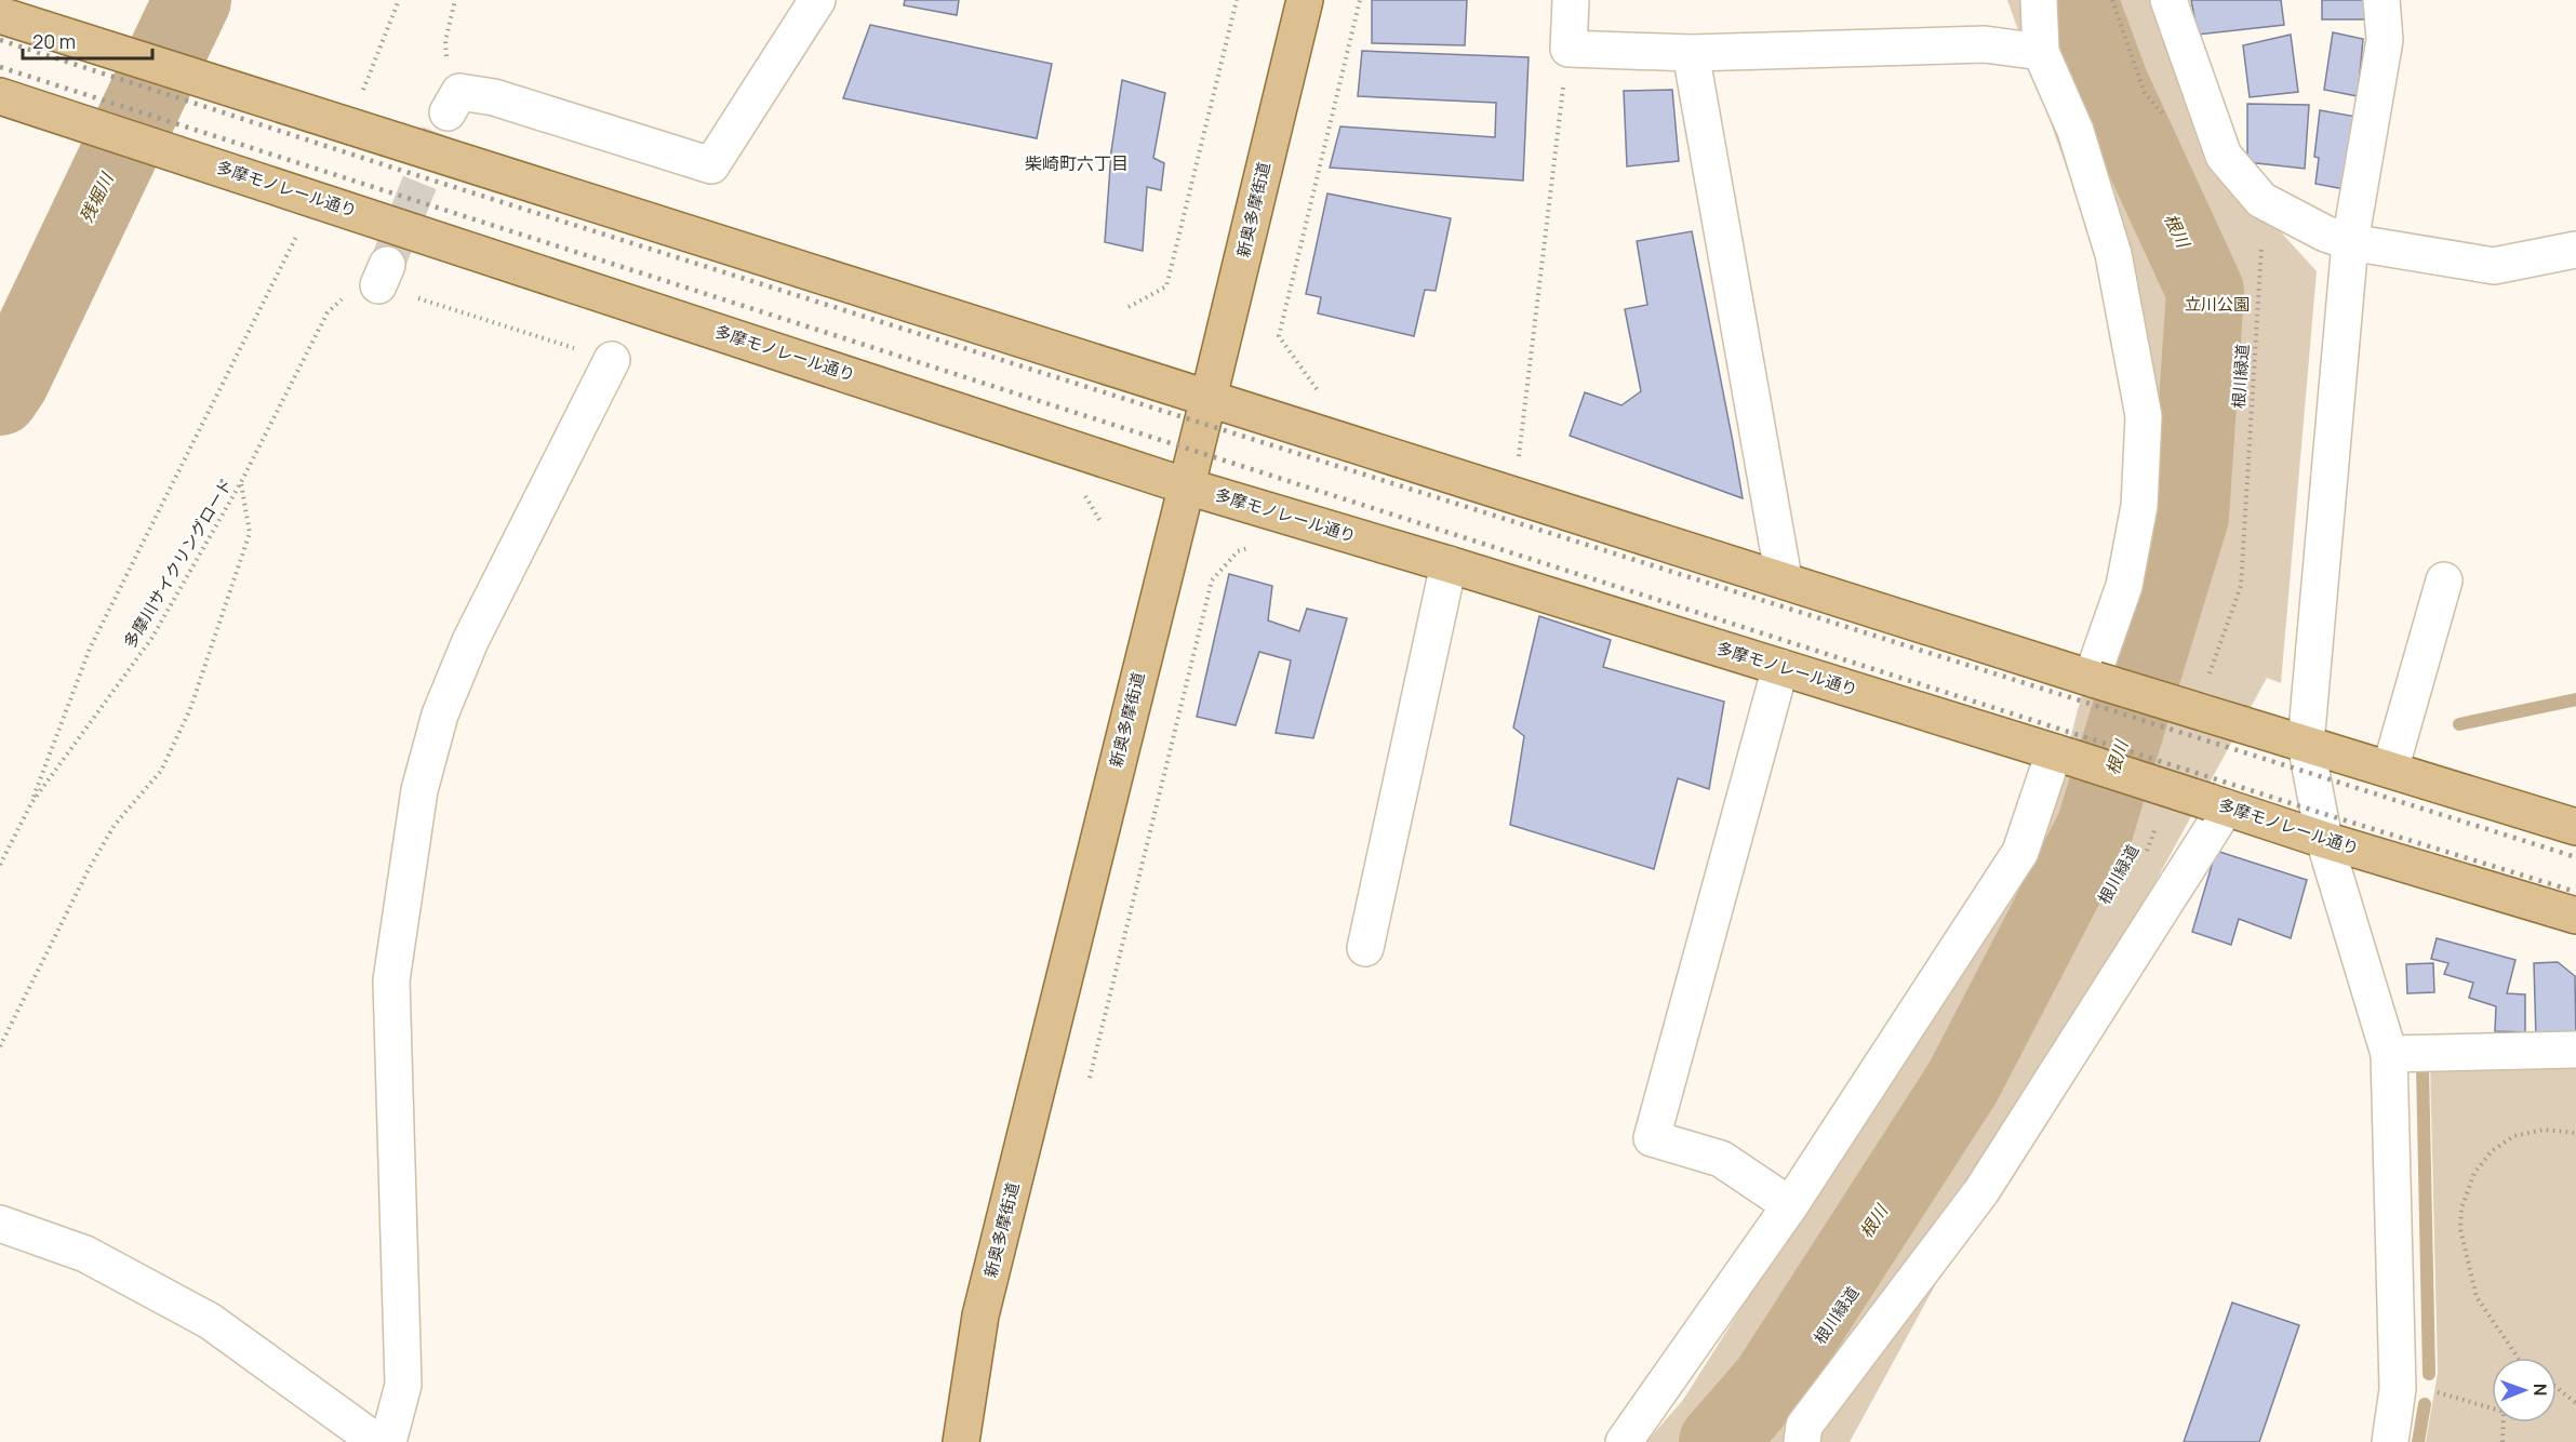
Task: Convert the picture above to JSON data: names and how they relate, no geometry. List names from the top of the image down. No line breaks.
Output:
{"streets":{"main road":["多摩モノレール通り","新奥多摩街道"],"path":["根川緑道","多摩川サイクリングロード"]},"crossings":[["多摩モノレール通り","新奥多摩街道"]],"districts":["柴崎町六丁目"],"water":["残堀川","根川"],"parks":["立川公園"],"scale_bar":"20 m","north":"right"}
